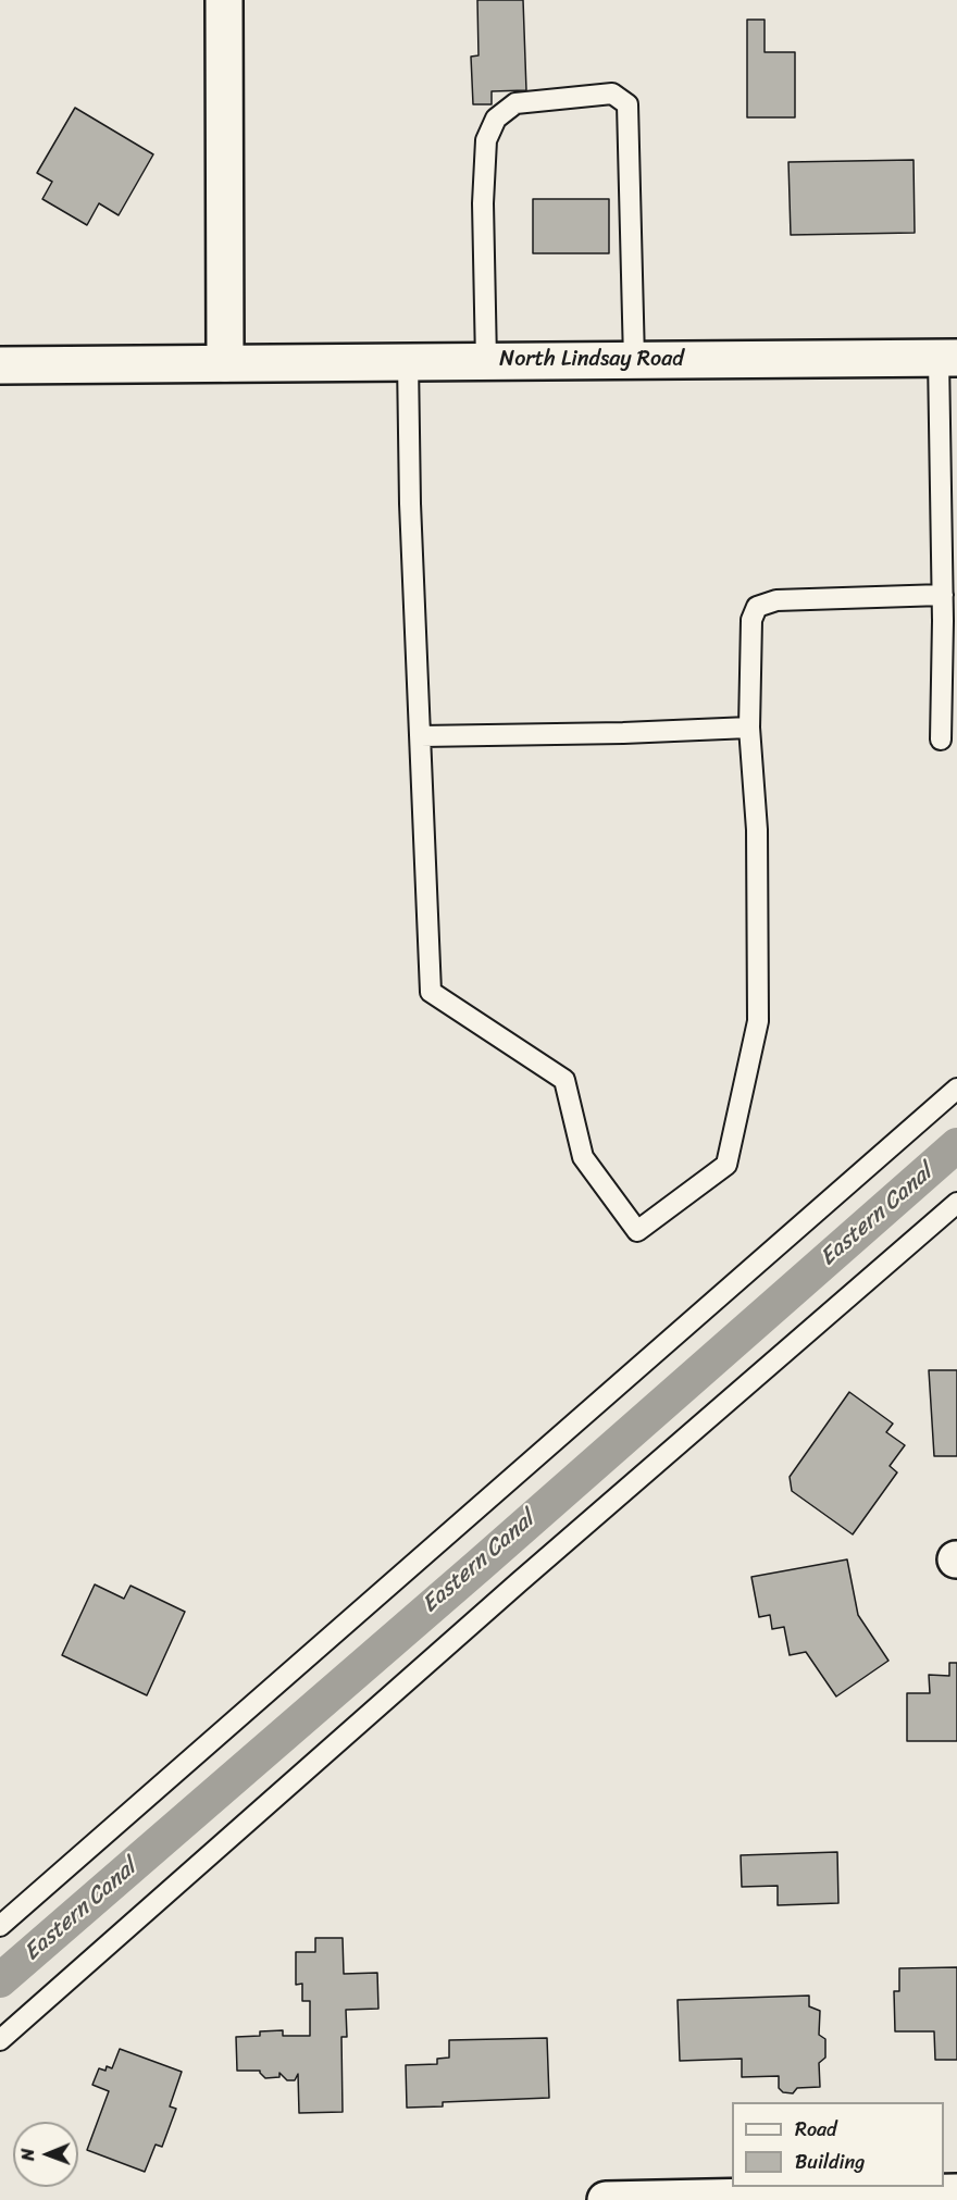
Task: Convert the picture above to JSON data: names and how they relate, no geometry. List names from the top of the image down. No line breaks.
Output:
{"streets":{"main road":["North Lindsay Road"]},"water":["Eastern Canal"],"legend":["Road","Building"],"north":"left"}
